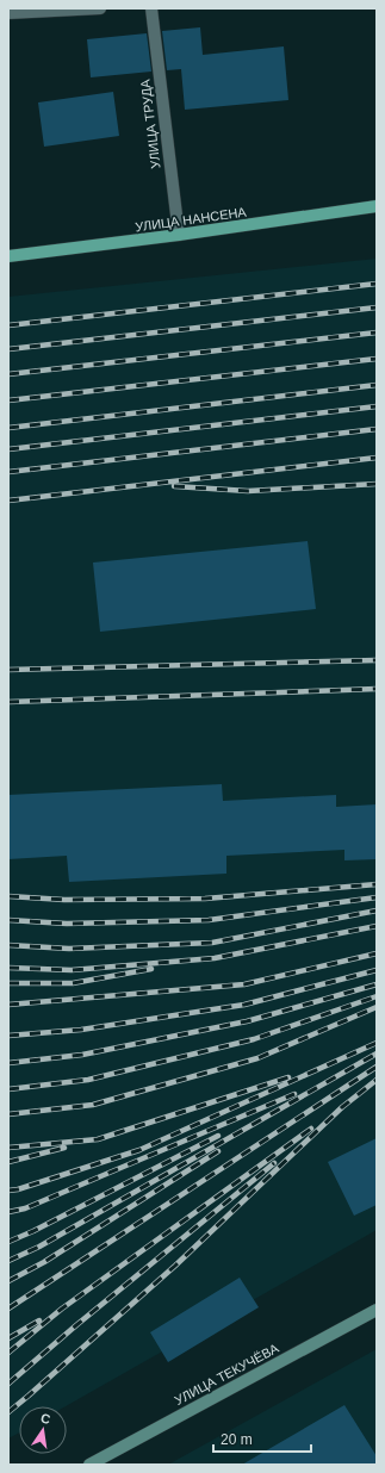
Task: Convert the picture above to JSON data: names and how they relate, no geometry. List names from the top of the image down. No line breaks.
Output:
{"streets":{"main road":["УЛИЦА НАНСЕНА","УЛИЦА ТЕКУЧЁВА"],"street":["УЛИЦА ТРУДА"]},"crossings":[["УЛИЦА ТРУДА","УЛИЦА НАНСЕНА"]],"scale_bar":"20 m","north":"top"}
